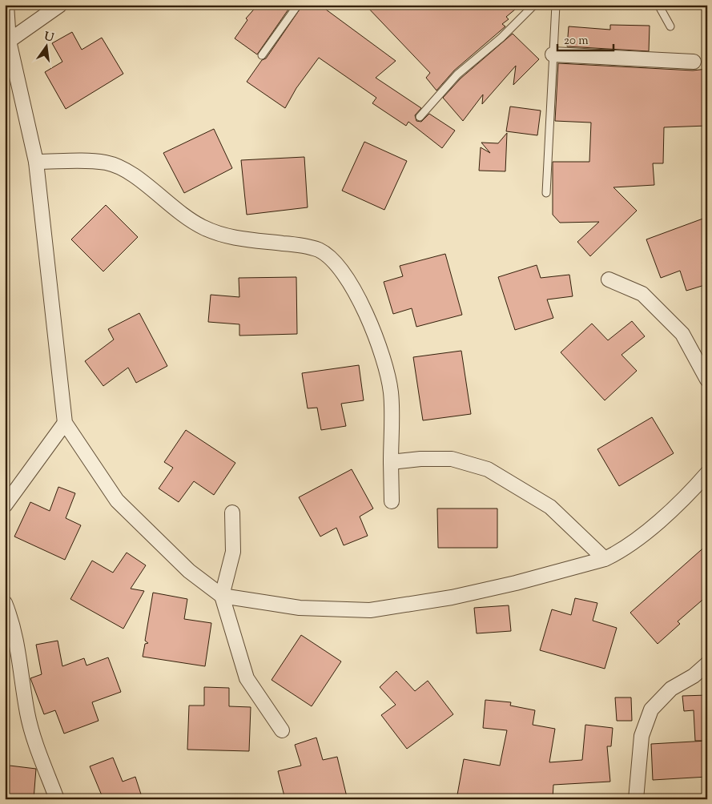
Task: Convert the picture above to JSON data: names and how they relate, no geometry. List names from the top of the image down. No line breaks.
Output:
{"scale_bar":"20 m","north":"top"}
